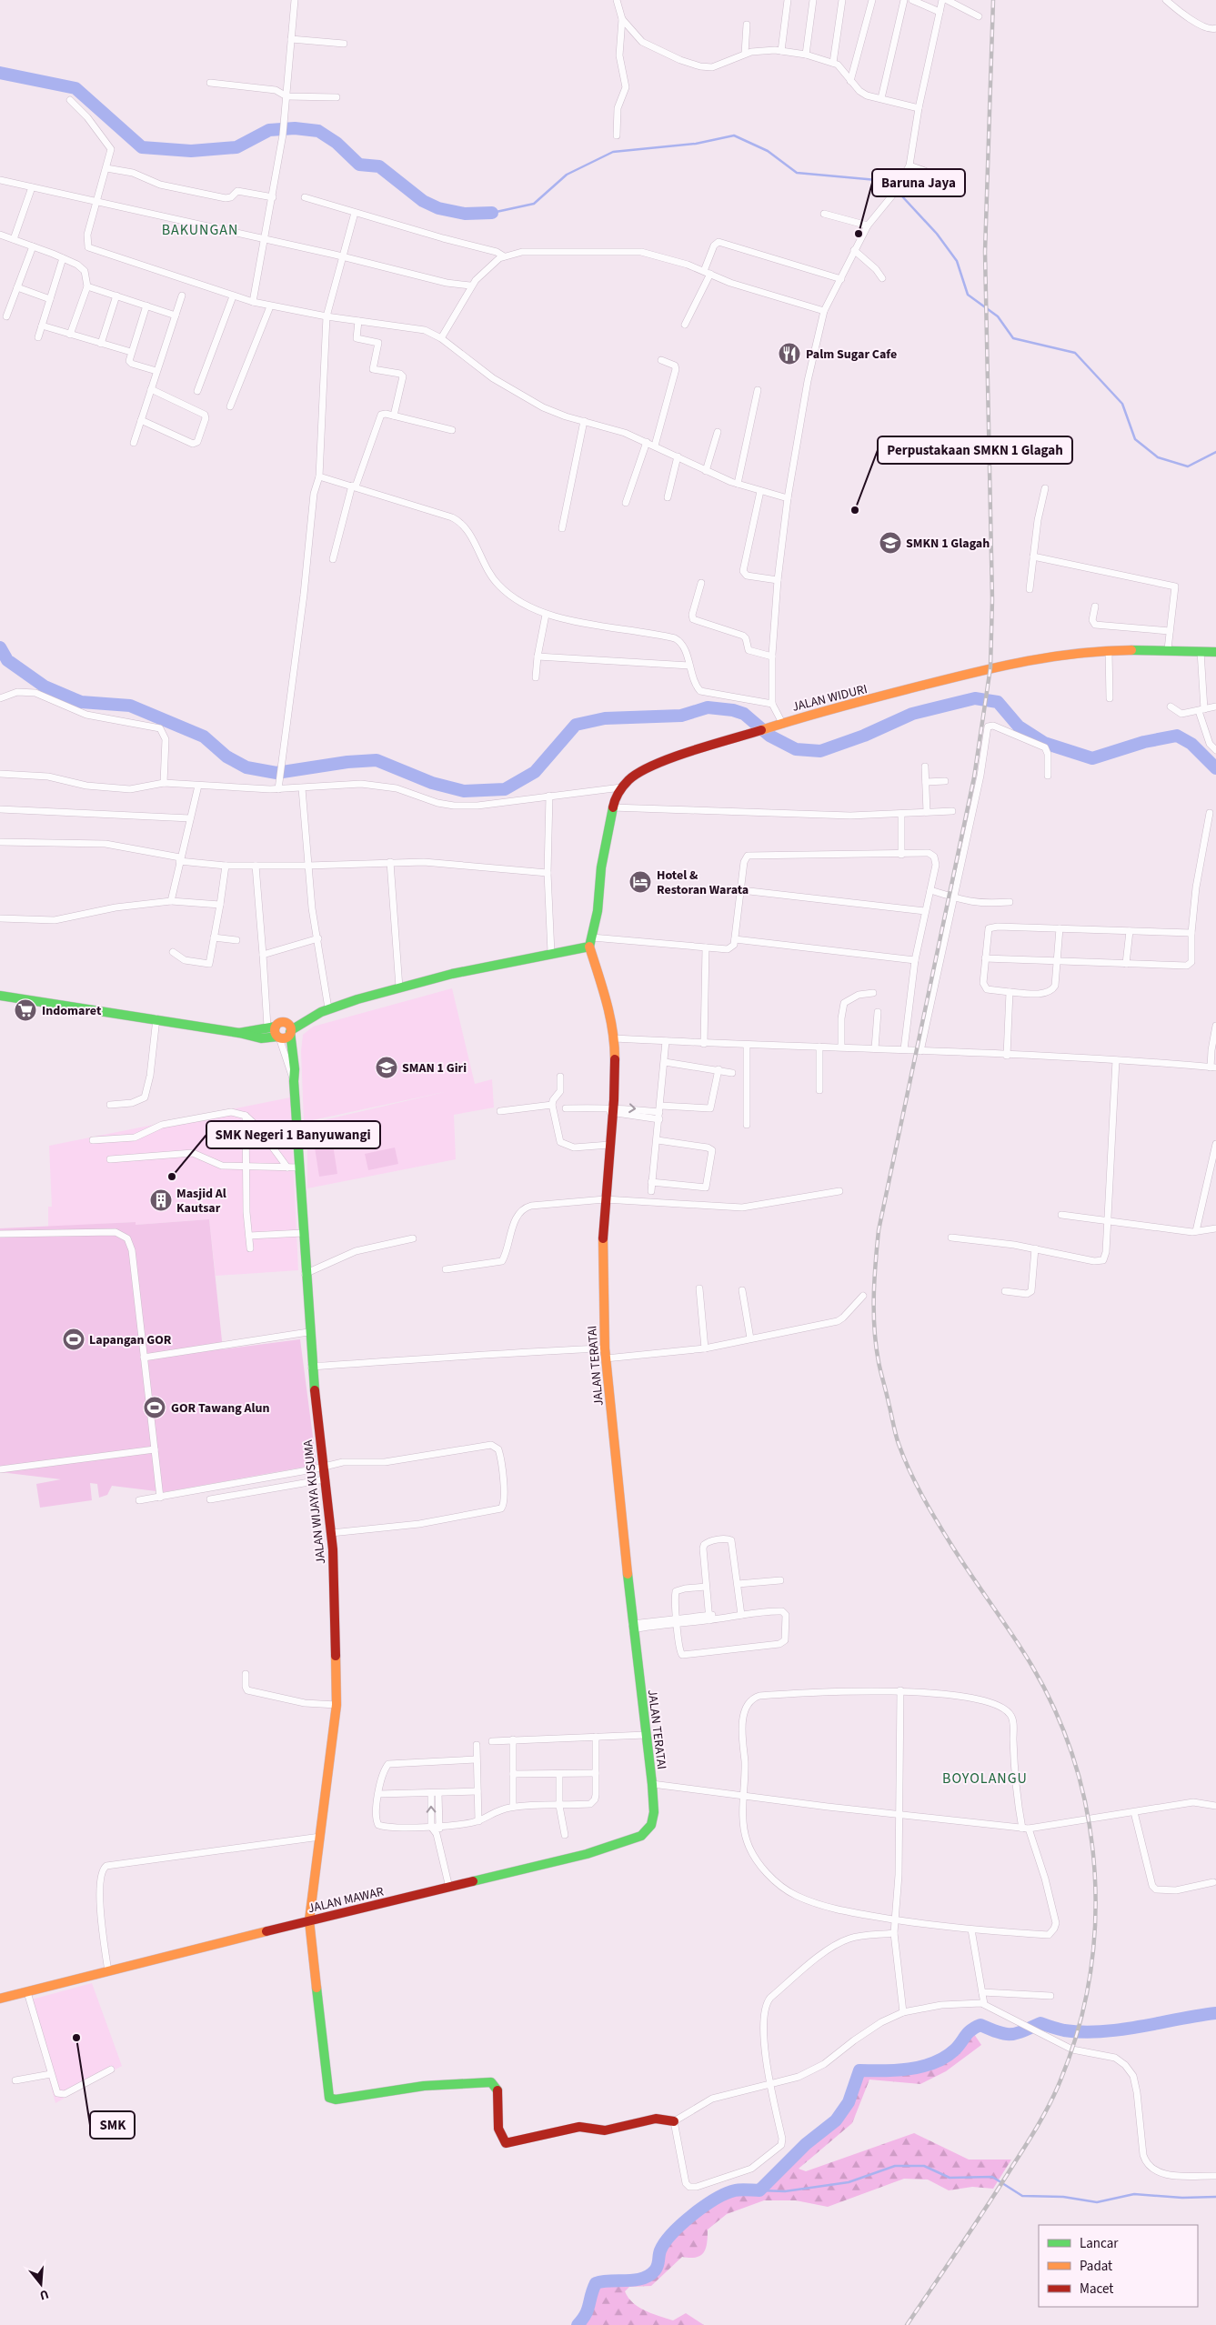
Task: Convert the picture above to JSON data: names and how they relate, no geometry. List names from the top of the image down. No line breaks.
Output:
{"streets":{"street":["JALAN WIDURI","JALAN TERATAI","JALAN WIJAYA KUSUMA","JALAN MAWAR"]},"crossings":[["JALAN WIDURI","JALAN TERATAI"],["JALAN TERATAI","JALAN MAWAR"],["JALAN WIJAYA KUSUMA","JALAN MAWAR"]],"districts":["BAKUNGAN","BOYOLANGU"],"places":{"other":["Baruna Jaya","Perpustakaan SMKN 1 Glagah","SMK Negeri 1 Banyuwangi","SMK"],"restaurant":["Palm Sugar Cafe"],"school or university":["SMKN 1 Glagah","SMAN 1 Giri"],"hotel":["Hotel & Restoran Warata"],"supermarket":["Indomaret"],"building":["Masjid Al Kautsar"],"sports":["Lapangan GOR","GOR Tawang Alun"]},"legend":["Lancar","Padat","Macet"],"north":"bottom"}
